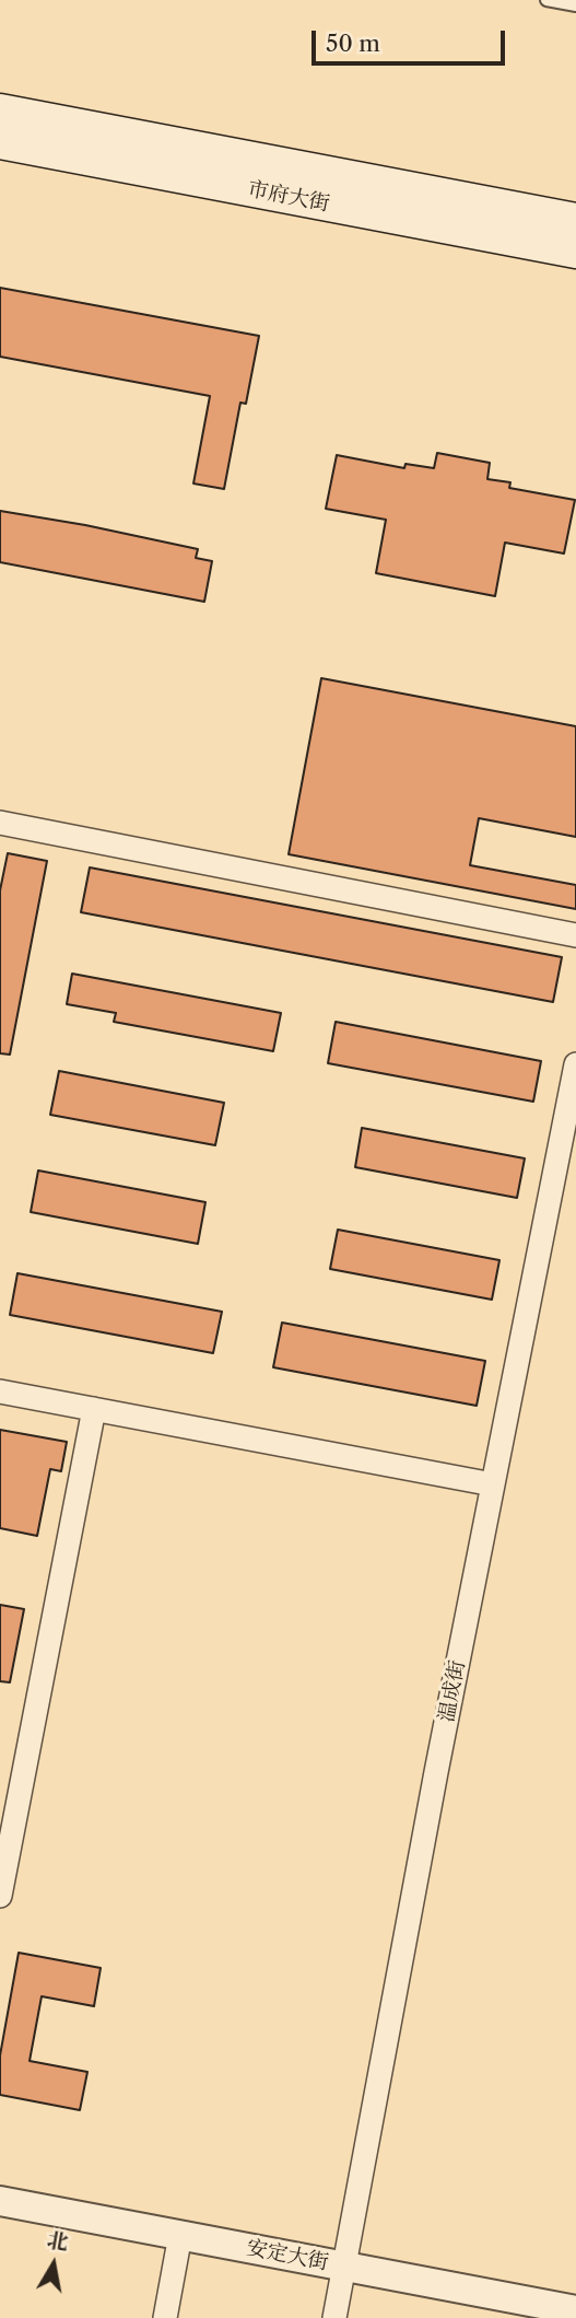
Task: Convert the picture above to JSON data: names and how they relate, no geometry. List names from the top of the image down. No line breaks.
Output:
{"streets":{"main road":["市府大街"],"street":["温成街","安定大街"]},"crossings":[["温成街","安定大街"]],"scale_bar":"50 m","north":"top"}
